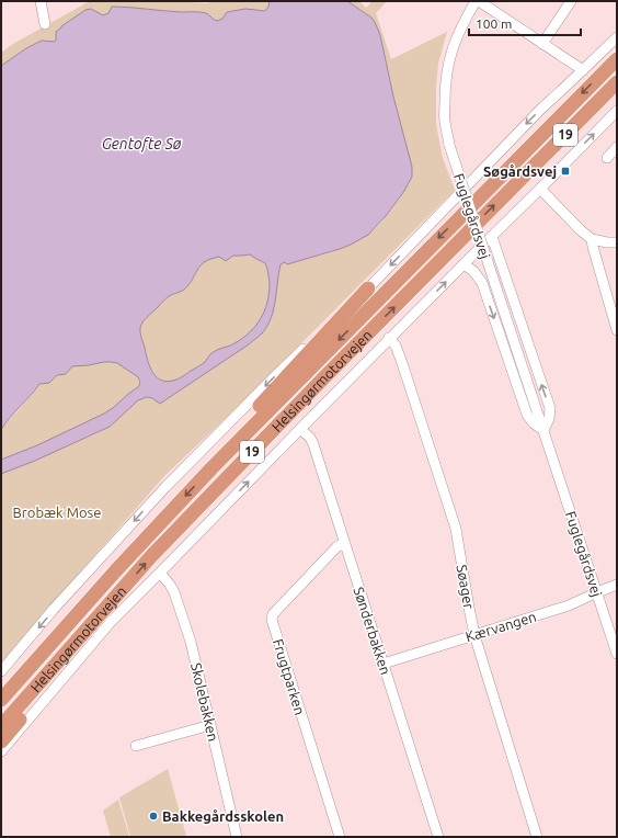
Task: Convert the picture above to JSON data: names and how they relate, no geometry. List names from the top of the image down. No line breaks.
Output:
{"streets":{"highway":["19","Helsingørmotorvejen"],"street":["Fuglegårdsvej","Søager","Kærvangen","Sønderbakken","Frugtparken","Skolebakken"]},"crossings":[["Fuglegårdsvej","Kærvangen"],["Søager","Kærvangen"],["Kærvangen","Sønderbakken"],["Sønderbakken","Frugtparken"]],"water":["Gentofte Sø"],"parks":["Brobæk Mose"],"places":{"transit":["Søgårdsvej"],"other":["Bakkegårdsskolen"]},"scale_bar":"100 m"}
